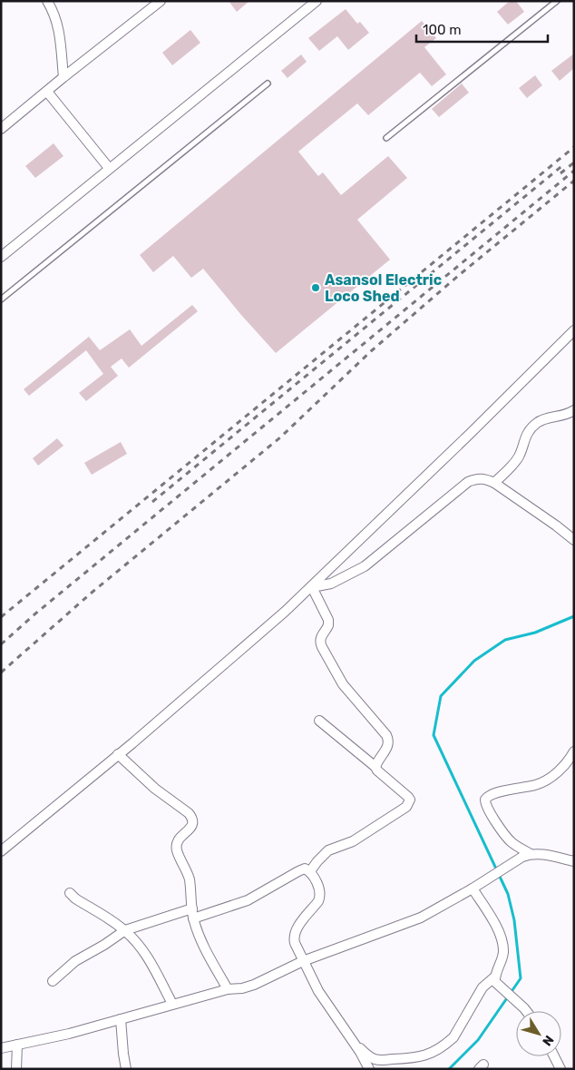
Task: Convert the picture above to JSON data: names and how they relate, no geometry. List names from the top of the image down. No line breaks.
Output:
{"places":["Asansol Electric Loco Shed"],"scale_bar":"100 m","north":"bottom right"}
